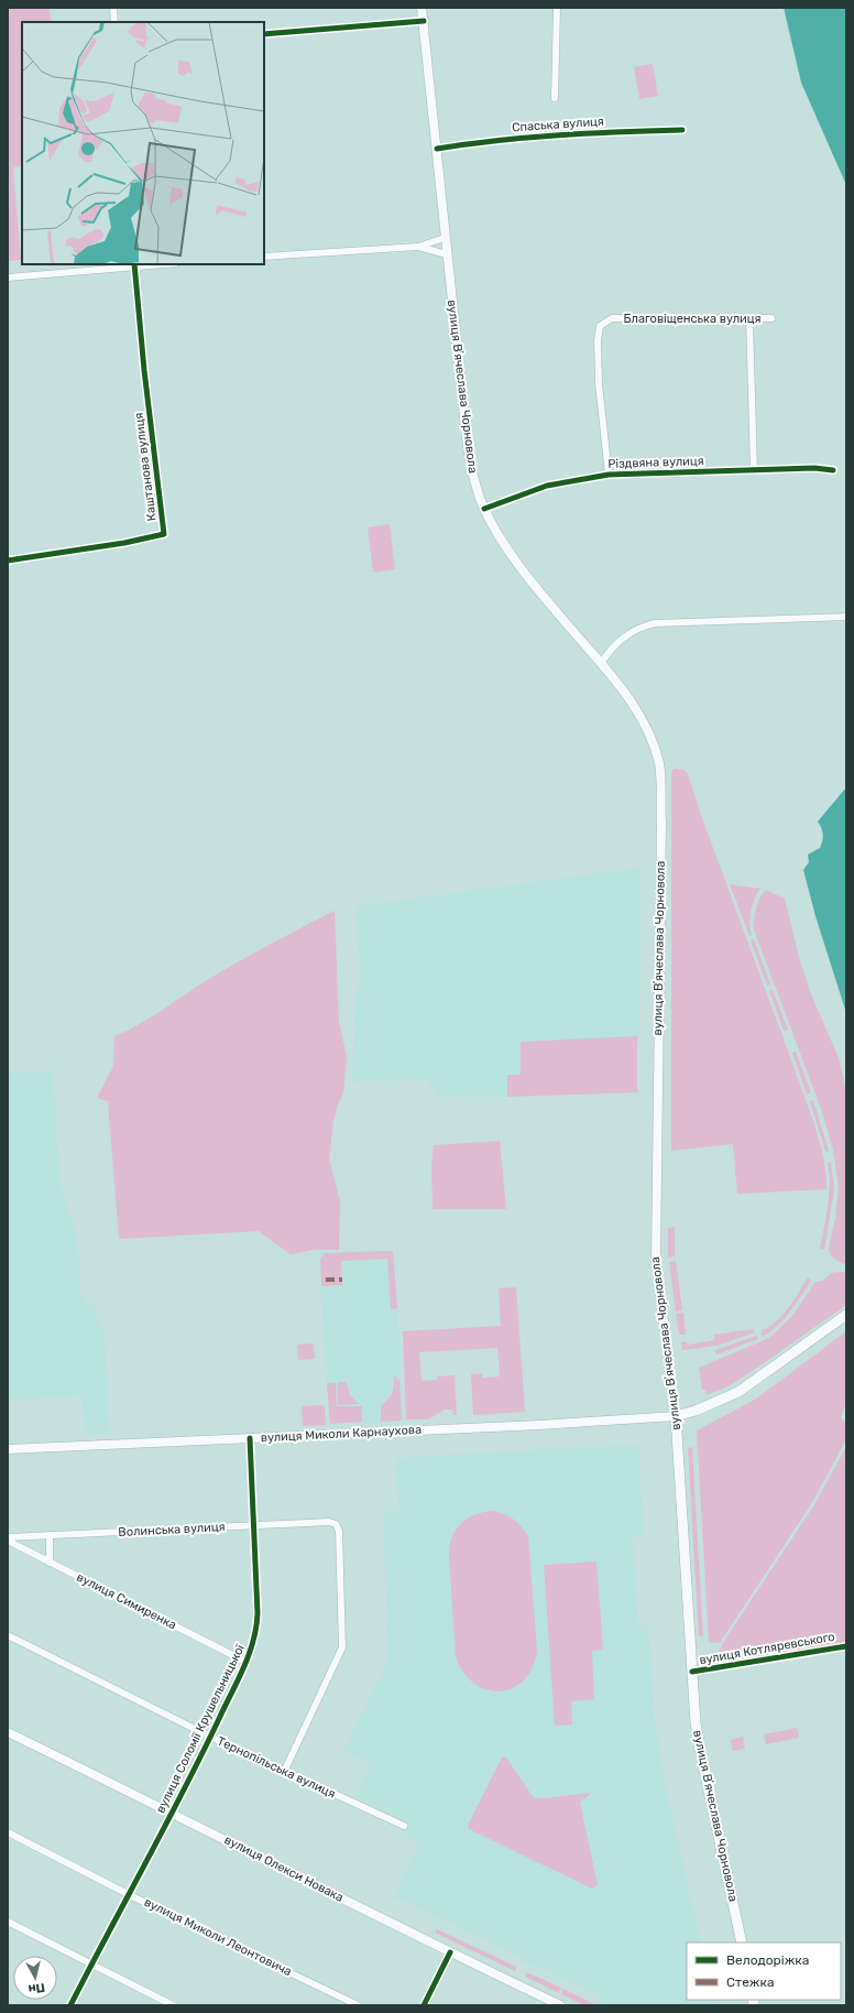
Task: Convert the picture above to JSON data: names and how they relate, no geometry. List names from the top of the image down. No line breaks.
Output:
{"streets":{"main road":["вулиця Вʼячеслава Чорновола","вулиця Миколи Карнаухова","вулиця Олекси Новака"],"street":["Спаська вулиця","Благовіщенська вулиця","Різдвяна вулиця","Каштанова вулиця","Волинська вулиця","вулиця Симиренка","вулиця Котляревського","вулиця Соломії Крушельницької","Тернопільська вулиця","вулиця Миколи Леонтовича"]},"crossings":[["Спаська вулиця","вулиця Вʼячеслава Чорновола"],["Благовіщенська вулиця","Різдвяна вулиця"],["вулиця Вʼячеслава Чорновола","Різдвяна вулиця"],["вулиця Вʼячеслава Чорновола","вулиця Миколи Карнаухова"],["вулиця Вʼячеслава Чорновола","вулиця Котляревського"],["вулиця Миколи Карнаухова","вулиця Соломії Крушельницької"],["Волинська вулиця","вулиця Симиренка"],["Волинська вулиця","вулиця Соломії Крушельницької"],["Волинська вулиця","Тернопільська вулиця"],["вулиця Симиренка","вулиця Соломії Крушельницької"],["вулиця Соломії Крушельницької","Тернопільська вулиця"],["вулиця Соломії Крушельницької","вулиця Олекси Новака"],["вулиця Соломії Крушельницької","вулиця Миколи Леонтовича"]],"legend":["Велодоріжка","Стежка"],"north":"bottom"}
